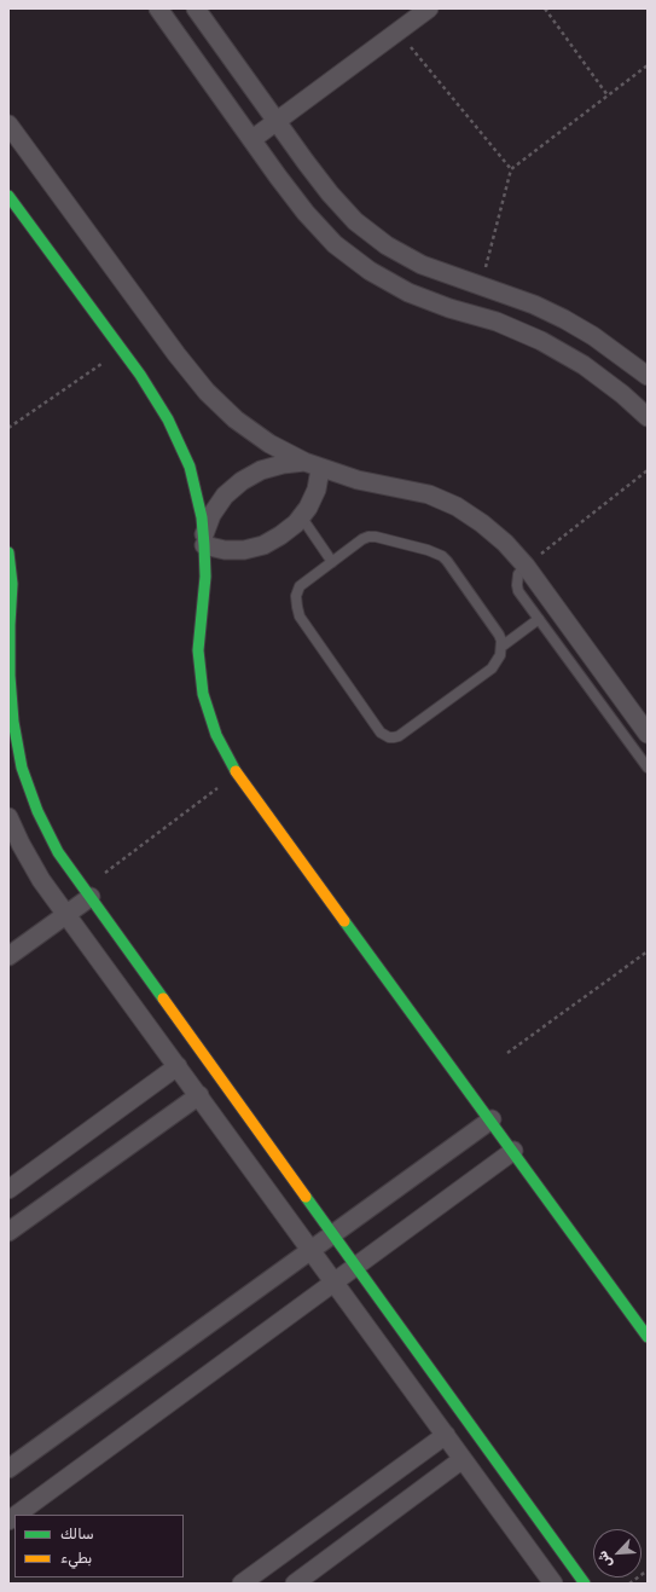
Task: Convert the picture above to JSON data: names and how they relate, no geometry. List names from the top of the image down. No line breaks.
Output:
{"legend":["سالك","بطيء"],"north":"bottom left"}
